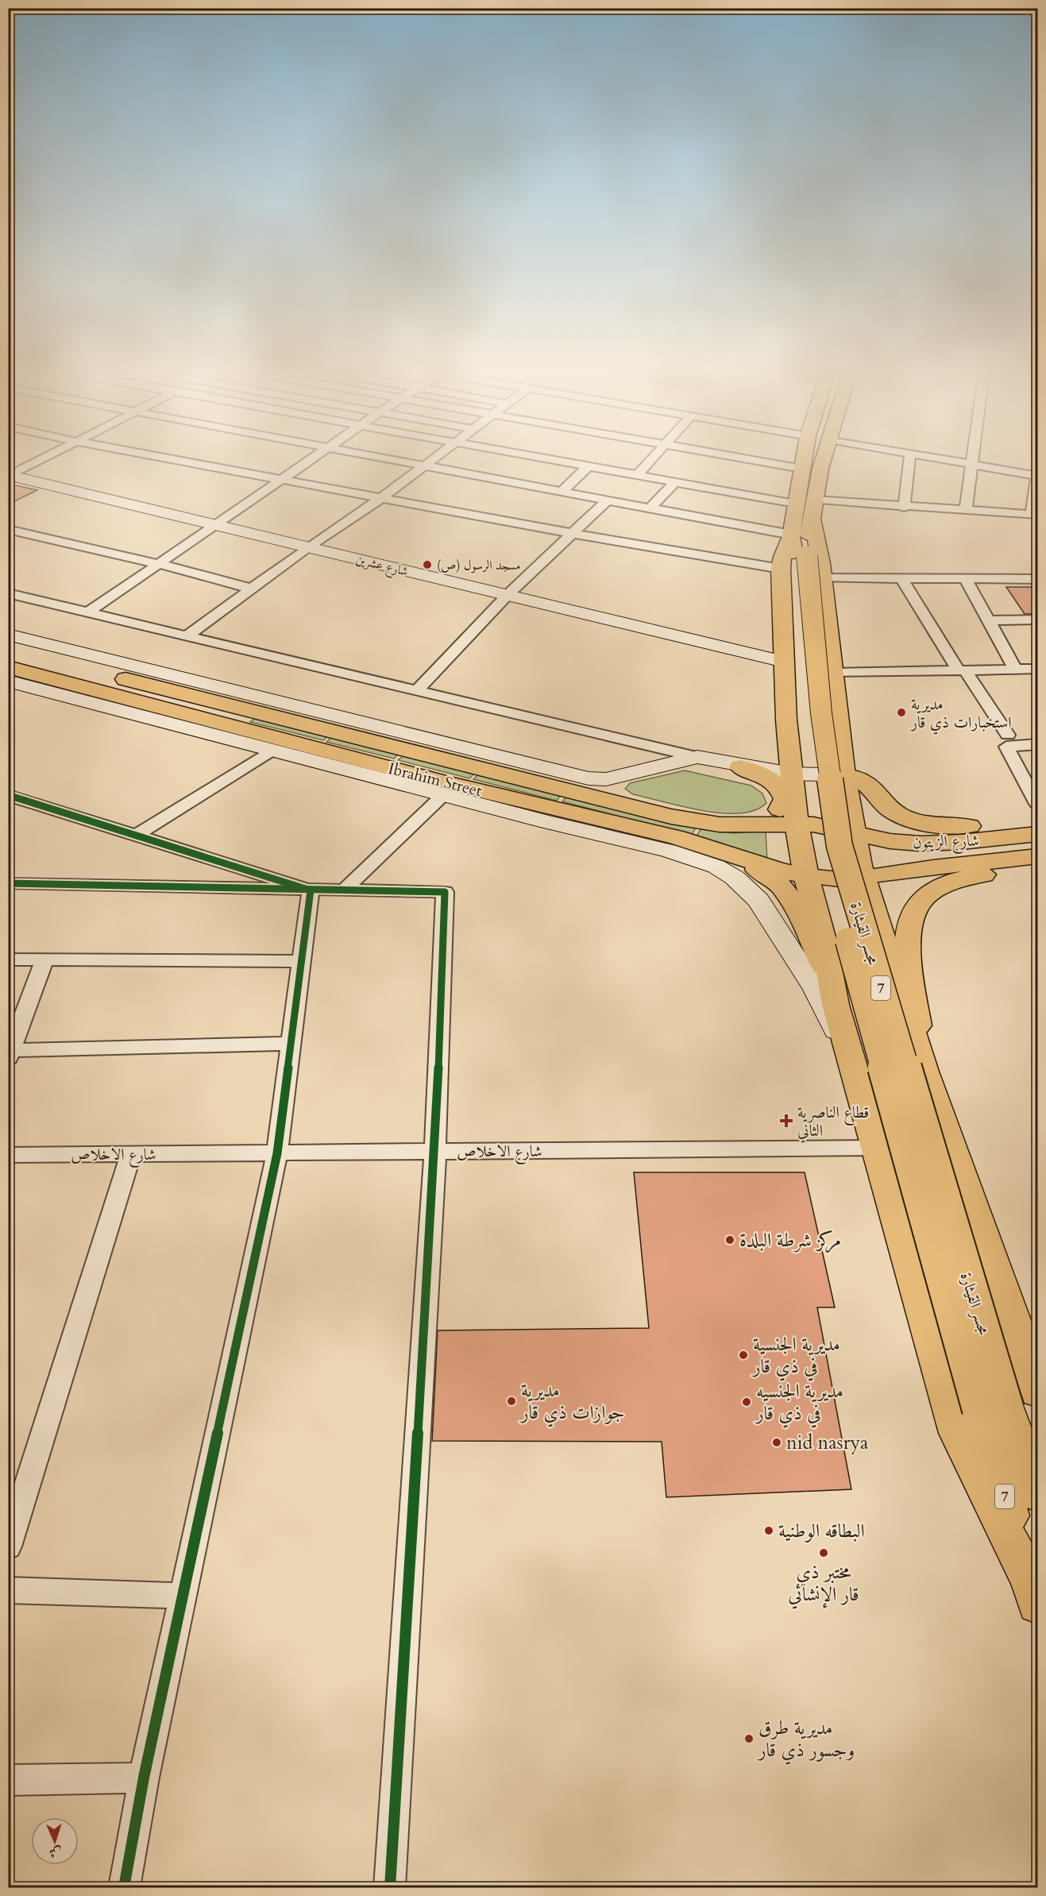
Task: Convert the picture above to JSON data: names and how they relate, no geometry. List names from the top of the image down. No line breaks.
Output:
{"streets":{"main road":["Ibrahim Street","شارع الزيتون","مجسر القيثارة","7"],"street":["شارع عشرين","شارع الاخلاص"]},"crossings":[["Ibrahim Street","شارع الزيتون"],["مجسر القيثارة","7"]],"places":{"other":["مسجد الرسول (ص)","مديرية استخبارات ذي قار","مركز شرطة البلدة","مديرية الجنسية في ذي قار","مديرية جوازات ذي قار","مديرية الجنسيه في ذي قار","nid nasrya","البطاقه الوطنية","مختبر ذي قار الإنشائي","مديرية طرق وجسور ذي قار"],"health":["قطاع الناصرية الثاني"]},"north":"bottom"}
